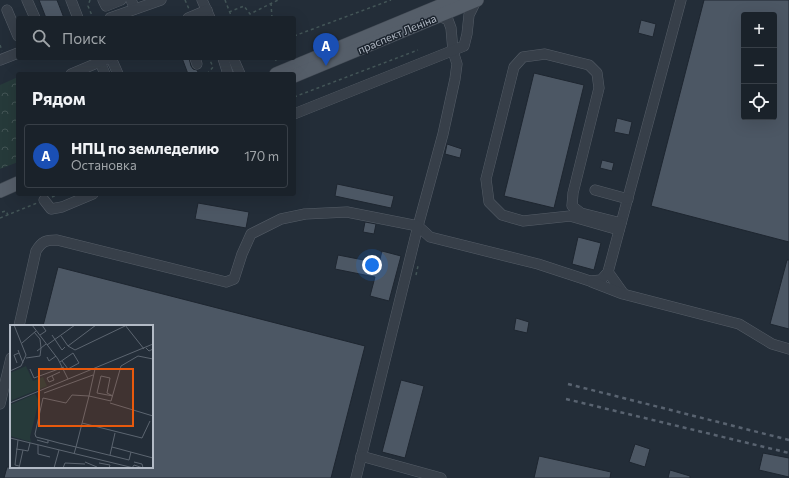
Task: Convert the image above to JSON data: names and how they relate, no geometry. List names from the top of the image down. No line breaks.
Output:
{"streets":{"main road":["праспект Леніна"]},"page":{"map_buttons":["+","−"],"search":"Поиск","pins":"A","heading":"Рядом","list":[{"mark":"A","name":"НПЦ по земледелию","note":"Остановка","value":"170 m"}]}}
